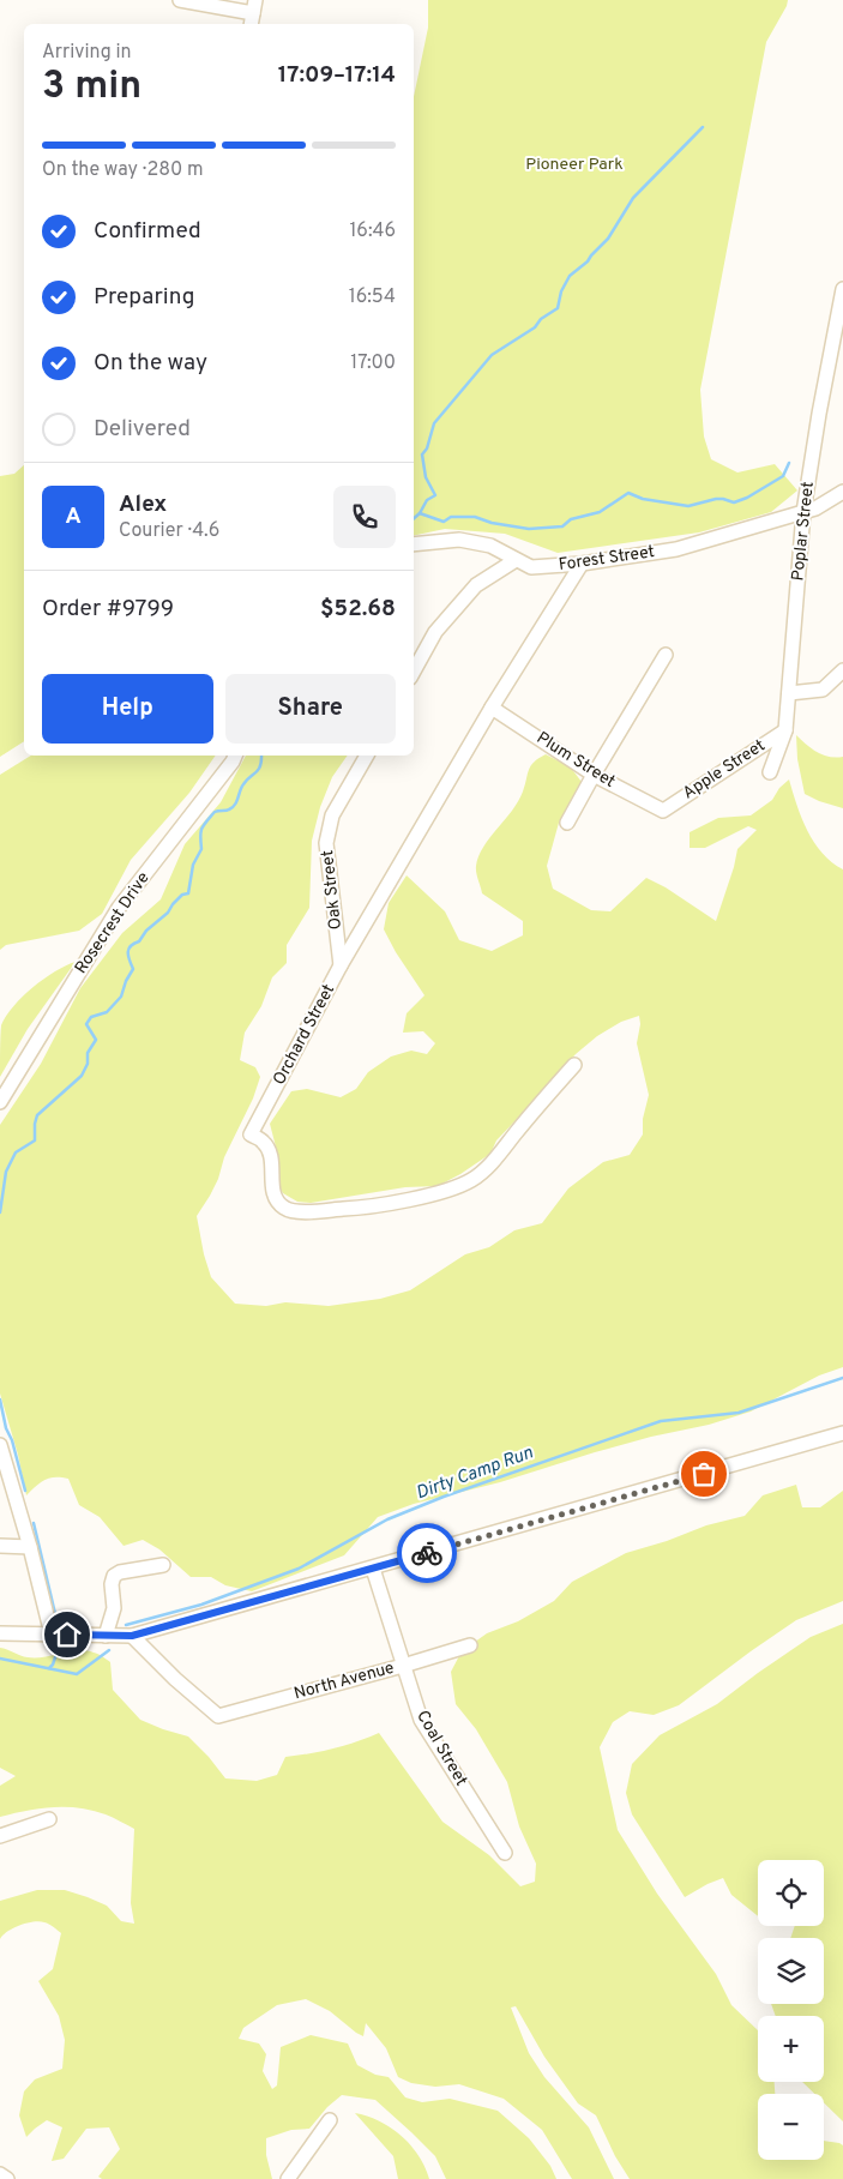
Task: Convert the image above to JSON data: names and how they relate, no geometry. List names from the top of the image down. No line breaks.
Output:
{"streets":{"street":["Poplar Street","Forest Street","Plum Street","Apple Street","Oak Street","Rosecrest Drive","Orchard Street","North Avenue","Coal Street"]},"crossings":[["Poplar Street","Forest Street"],["Poplar Street","Apple Street"],["Forest Street","Orchard Street"],["Plum Street","Apple Street"],["Plum Street","Orchard Street"],["Oak Street","Orchard Street"],["North Avenue","Coal Street"]],"water":["Dirty Camp Run"],"parks":["Pioneer Park"],"page":{"heading":["3 min","Arriving in","17:09–17:14"],"panel":["Alex","Courier · 4.6","Order #9799","$52.68"],"bar":"On the way · 280 m","list":[["Confirmed","16:46"],["Preparing","16:54"],["On the way","17:00"],"Delivered"],"round":"A","buttons":["Help","Share"],"map_buttons":["+","−"]}}
